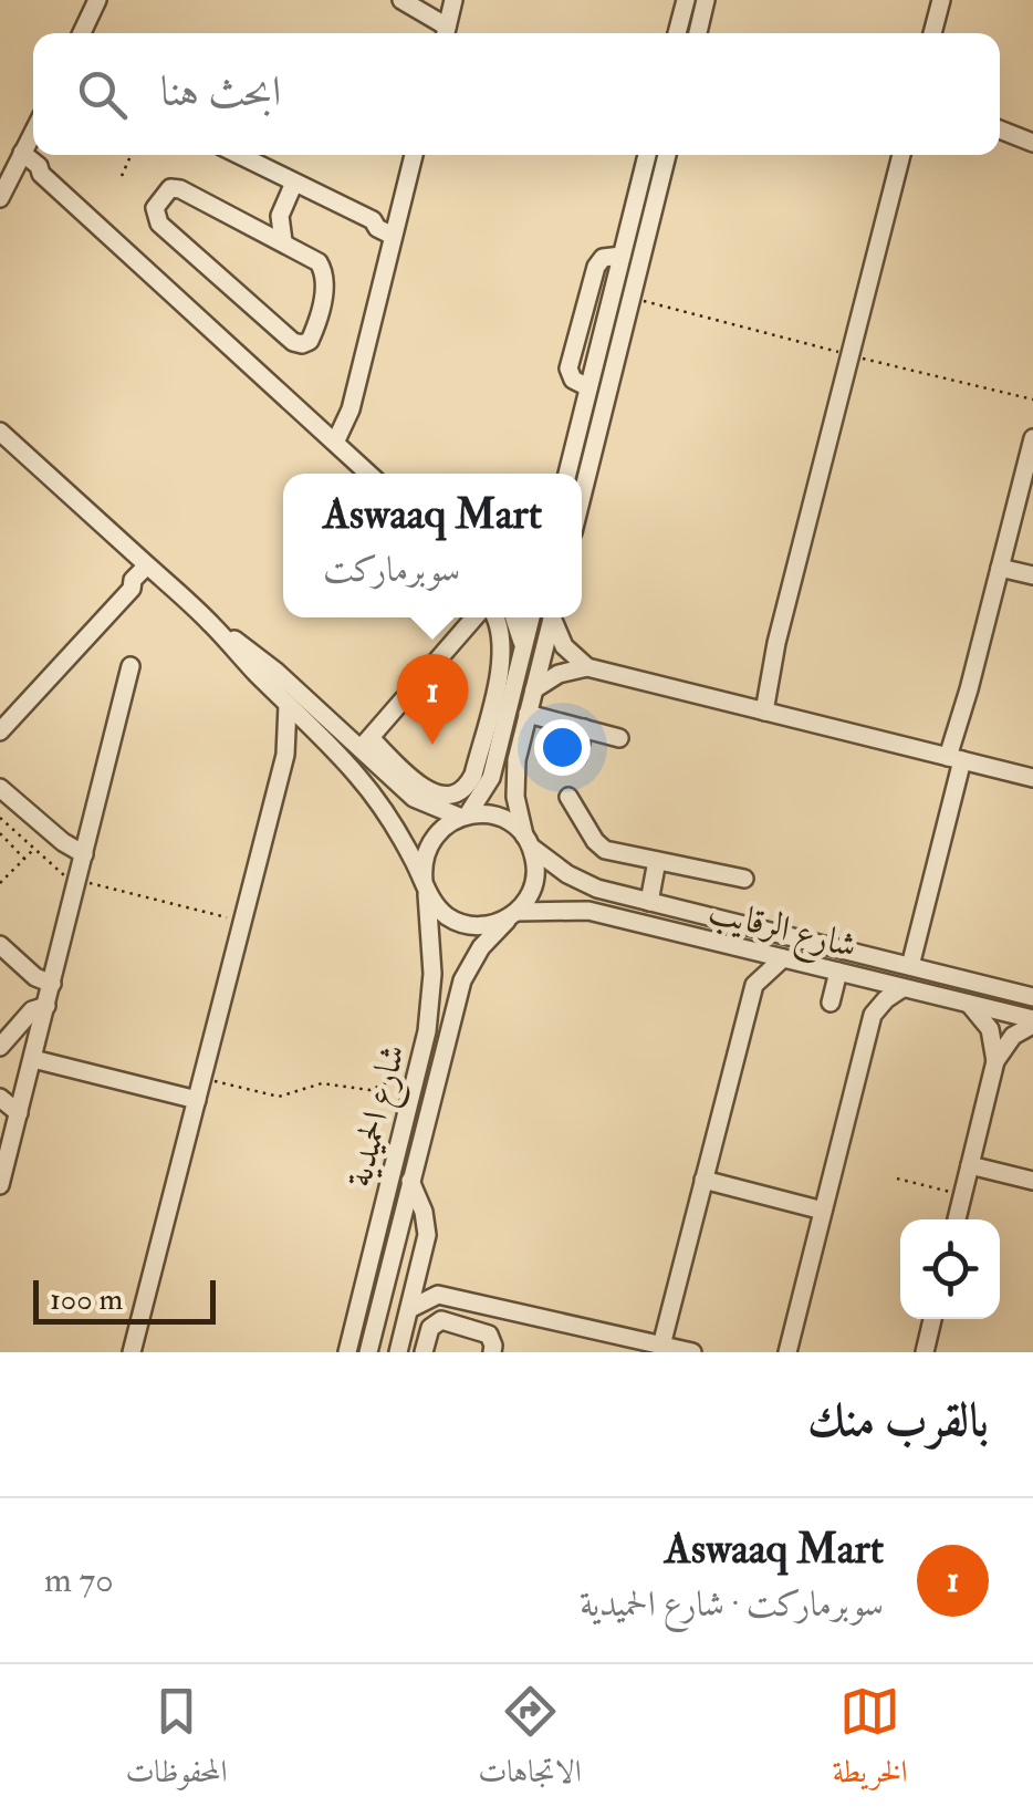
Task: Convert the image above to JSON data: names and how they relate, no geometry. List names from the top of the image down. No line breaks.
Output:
{"streets":{"street":["شارع الرقايب","شارع الحميدية"]},"crossings":[["شارع الرقايب","شارع الحميدية"]],"scale_bar":"100 m","page":{"search":"ابحث هنا","popup":["Aswaaq Mart","سوبرماركت"],"pins":"1","scale":"100 m","heading":"بالقرب منك","list":[{"mark":"1","name":"Aswaaq Mart","note":"سوبرماركت · شارع الحميدية","value":"70 m"}],"nav":["الخريطة","الاتجاهات","المحفوظات"]}}
